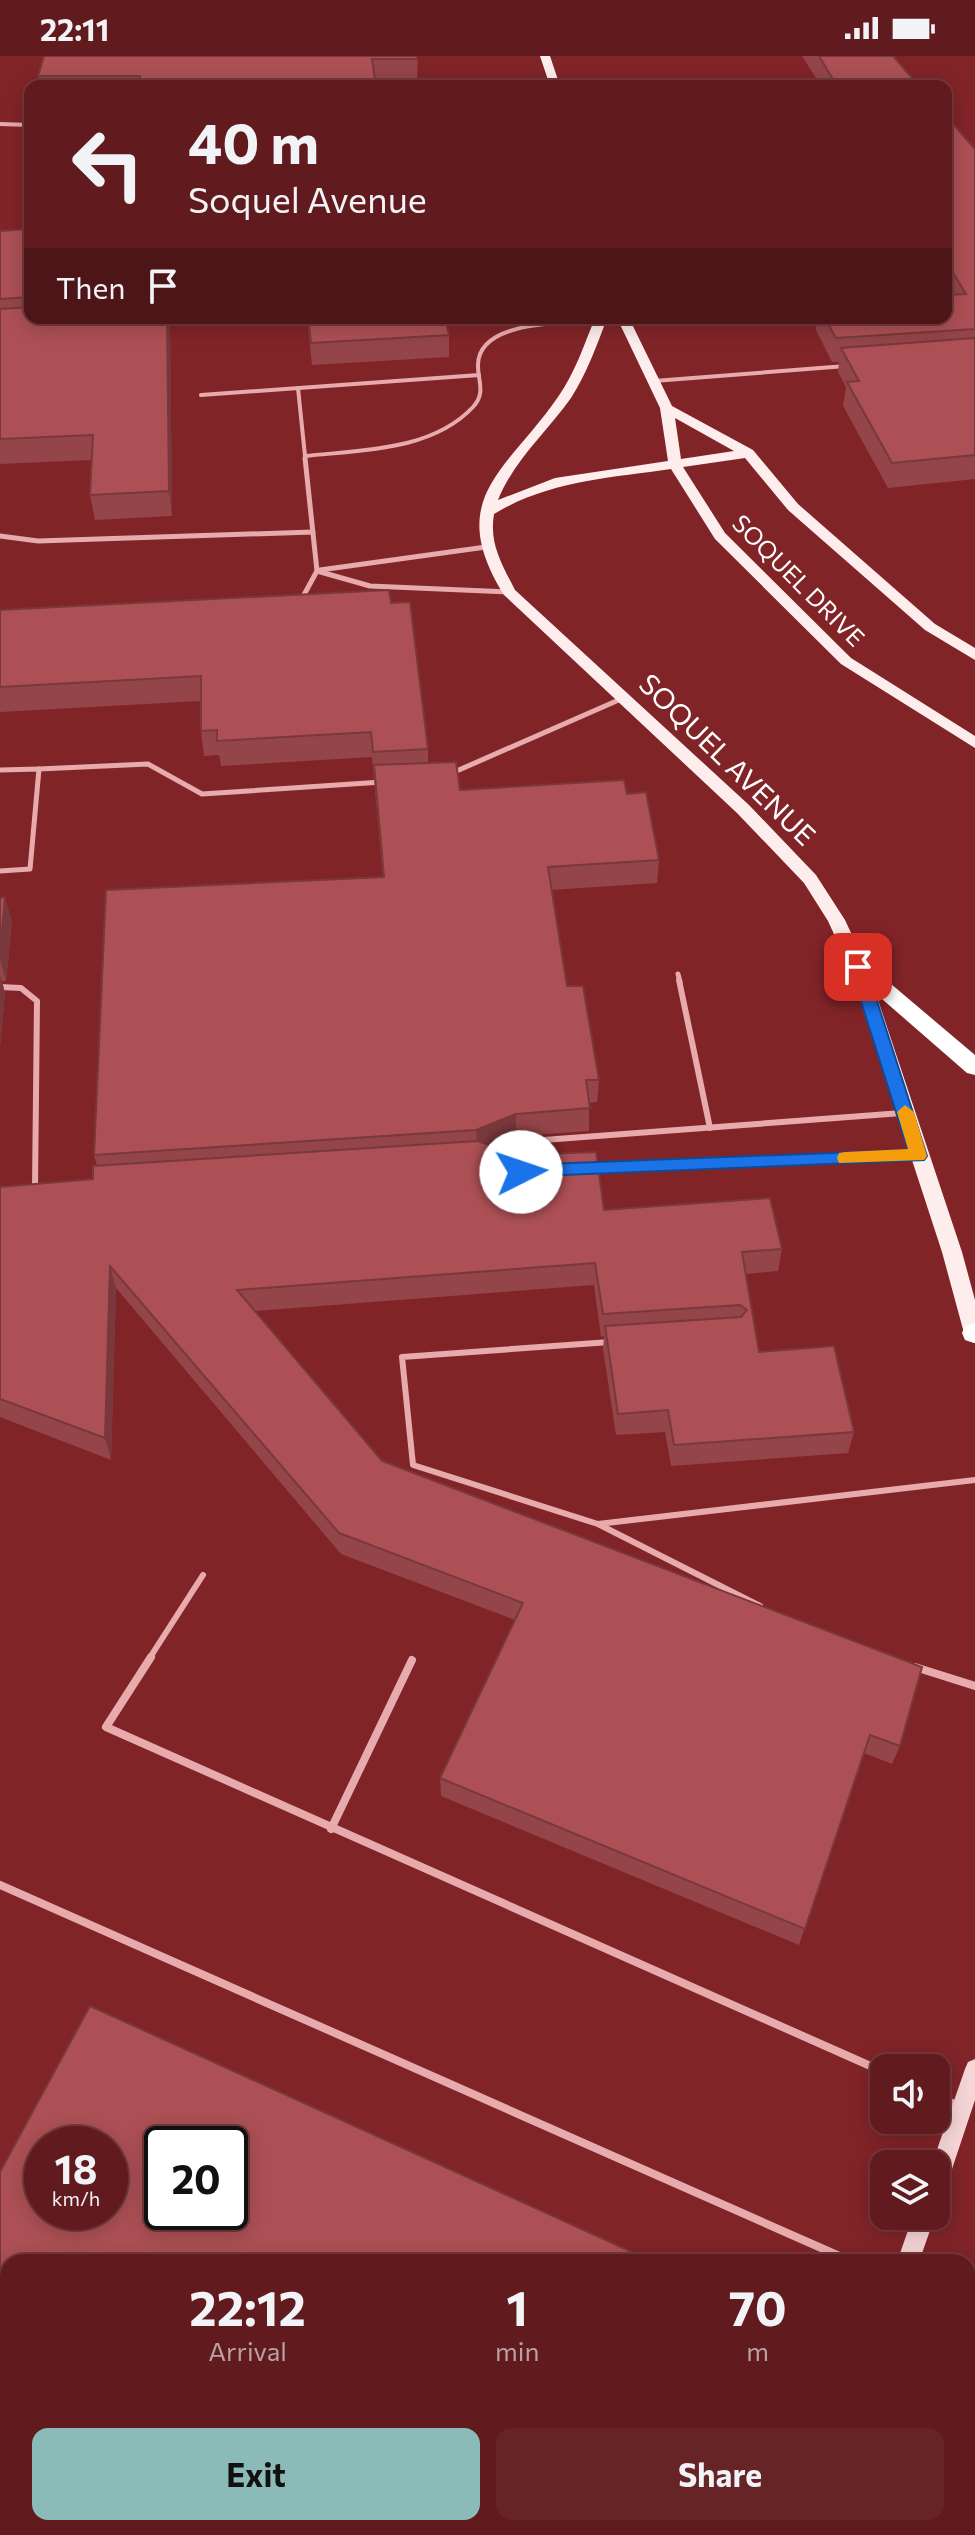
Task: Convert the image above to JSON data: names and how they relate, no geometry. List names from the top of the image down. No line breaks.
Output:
{"streets":{"main road":["SOQUEL DRIVE","SOQUEL AVENUE"]},"page":{"status":"22:11","turn":["40 m","Soquel Avenue"],"then":"Then","speed":"18 km/h","limit":"20","eta":["22:12","Arrival","1","min","70","m"],"buttons":["Exit","Share"]}}
